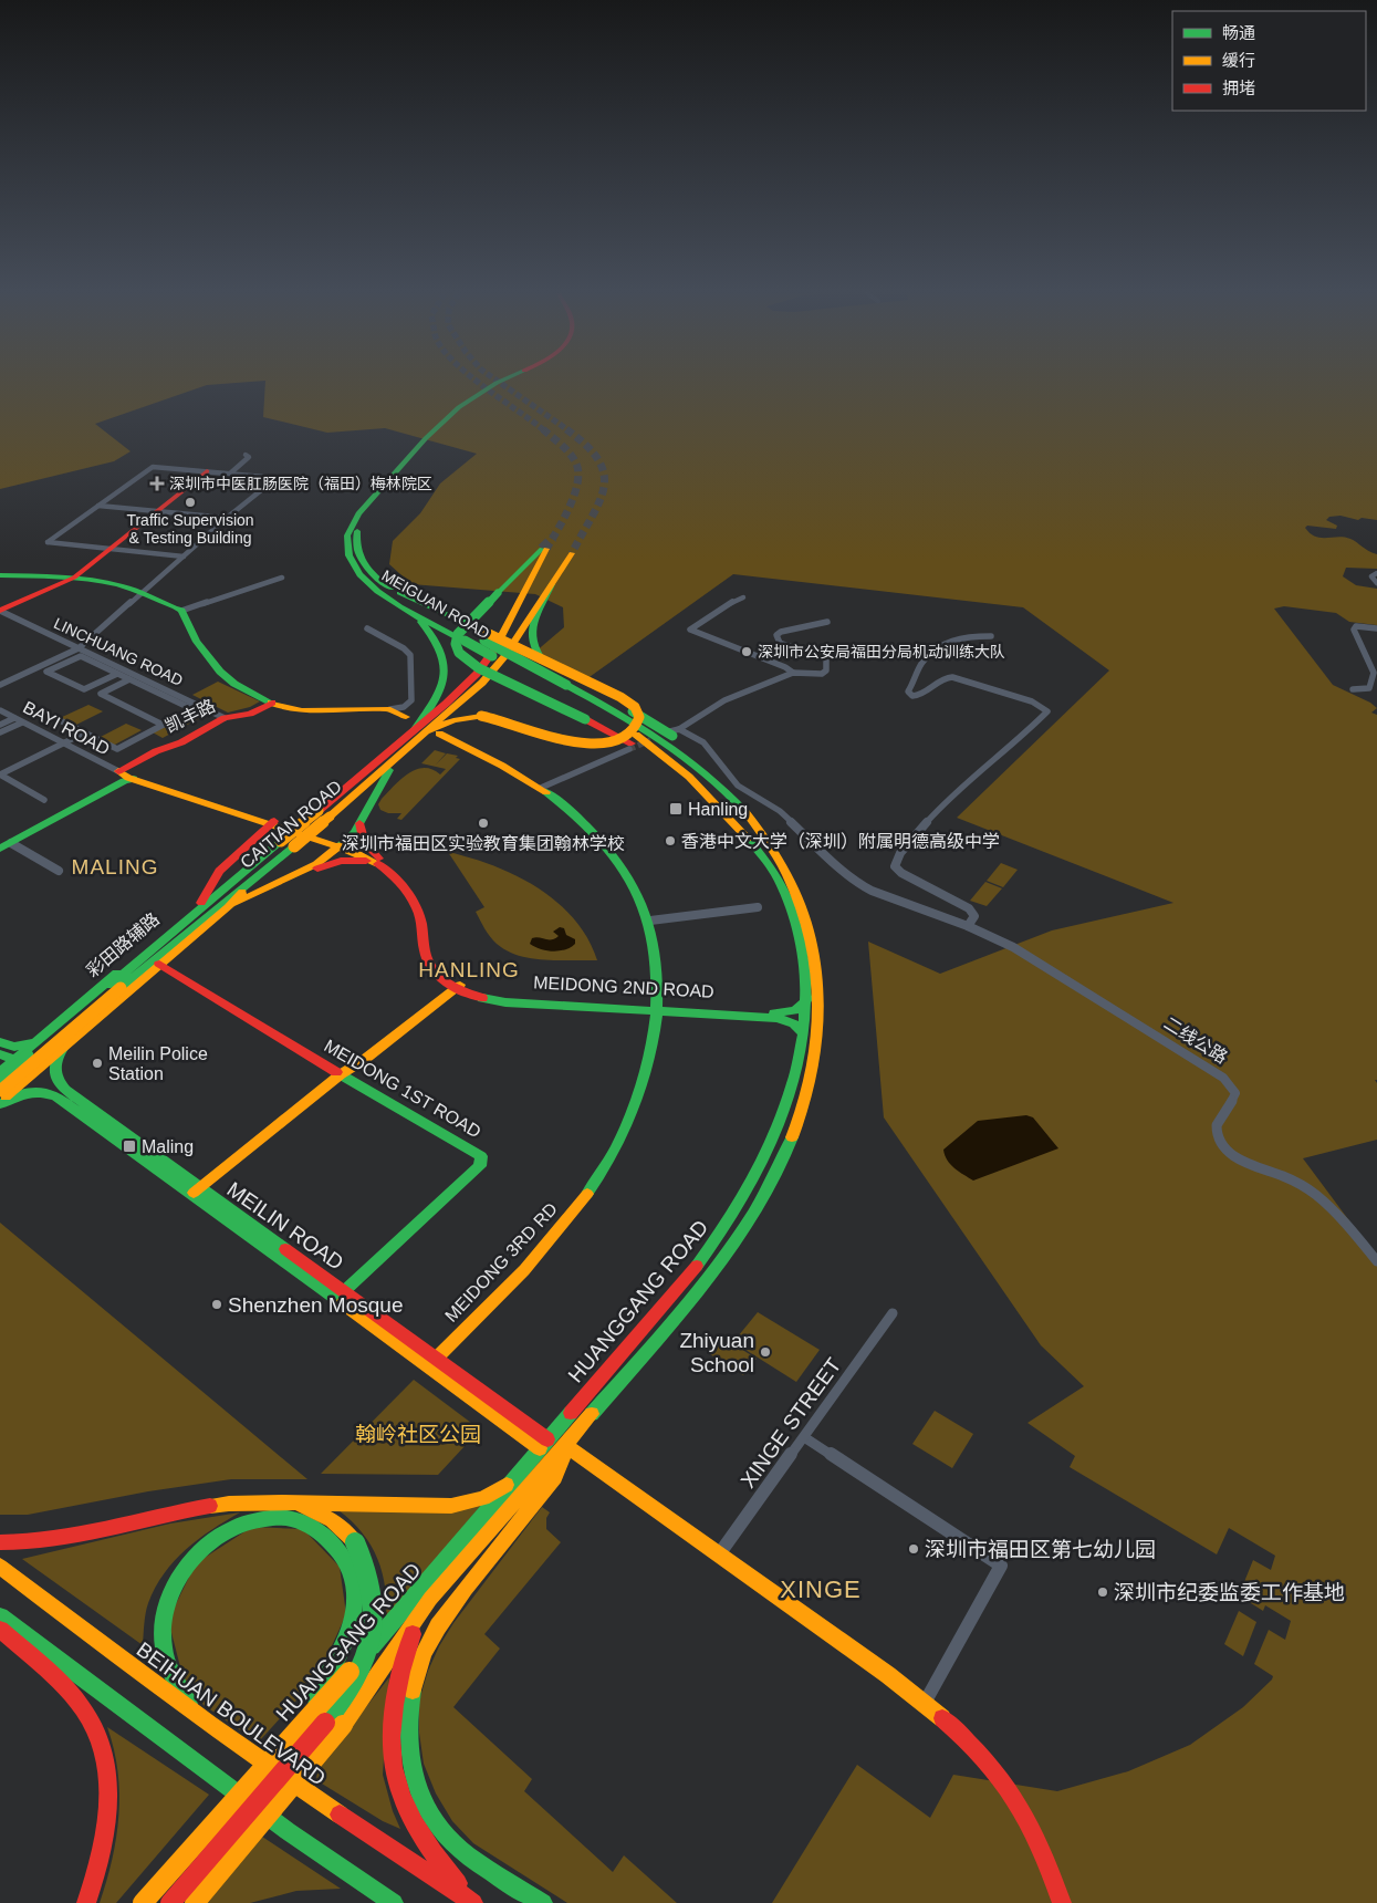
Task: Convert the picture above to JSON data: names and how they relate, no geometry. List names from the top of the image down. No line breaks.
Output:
{"streets":{"main road":["MEIGUAN ROAD","凯丰路","CAITIAN ROAD","彩田路辅路","MEIDONG 2ND ROAD","MEIDONG 1ST ROAD","MEILIN ROAD","MEIDONG 3RD RD","HUANGGANG ROAD","BEIHUAN BOULEVARD"],"street":["LINCHUANG ROAD","BAYI ROAD","二线公路","XINGE STREET"]},"crossings":[["MEIGUAN ROAD","HUANGGANG ROAD"],["LINCHUANG ROAD","凯丰路"],["凯丰路","BAYI ROAD"],["凯丰路","MEIDONG 2ND ROAD"],["BAYI ROAD","MEIDONG 2ND ROAD"],["CAITIAN ROAD","彩田路辅路"],["CAITIAN ROAD","MEIDONG 3RD RD"],["CAITIAN ROAD","HUANGGANG ROAD"],["MEIDONG 2ND ROAD","MEIDONG 3RD RD"],["MEIDONG 2ND ROAD","HUANGGANG ROAD"],["MEIDONG 1ST ROAD","MEILIN ROAD"],["MEILIN ROAD","MEIDONG 3RD RD"],["MEILIN ROAD","HUANGGANG ROAD"]],"districts":["MALING","HANLING","XINGE"],"parks":["翰岭社区公园"],"places":{"health":["深圳市中医肛肠医院（福田）梅林院区"],"other":["Traffic Supervision & Testing Building","深圳市公安局福田分局机动训练大队","深圳市福田区实验教育集团翰林学校","香港中文大学（深圳）附属明德高级中学","Meilin Police Station","Shenzhen Mosque","Zhiyuan School","深圳市福田区第七幼儿园","深圳市纪委监委工作基地"],"transit":["Hanling","Maling"]},"legend":["畅通","缓行","拥堵"]}
